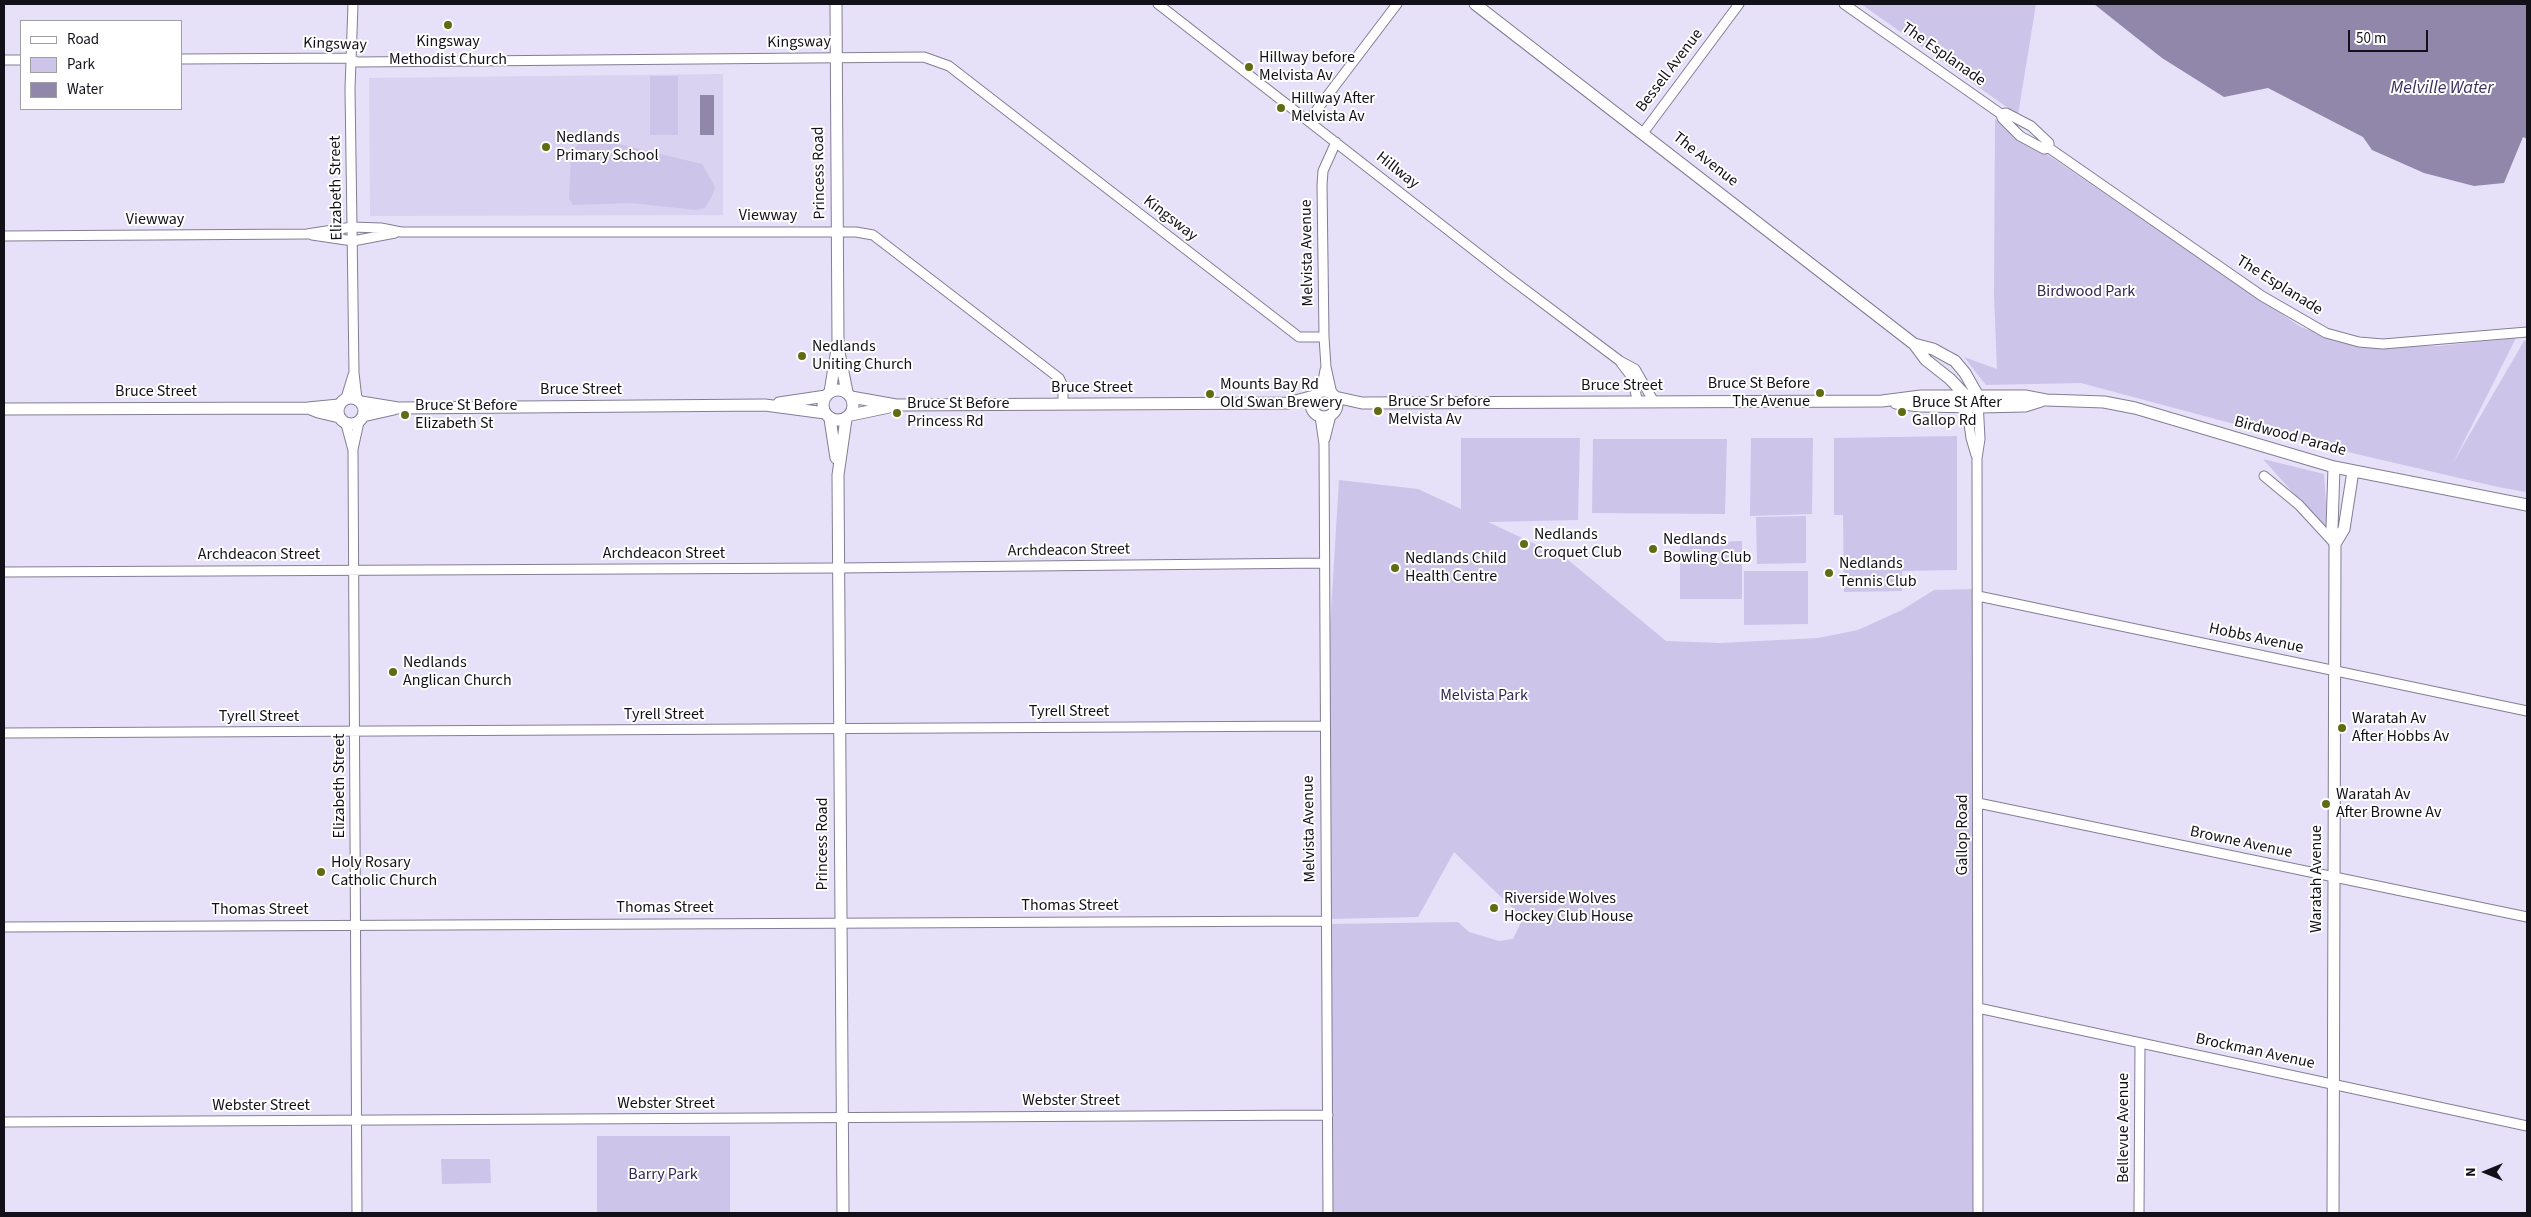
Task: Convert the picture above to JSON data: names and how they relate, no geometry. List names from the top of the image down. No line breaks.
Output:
{"streets":{"street":["Kingsway","The Esplanade","Bessell Avenue","The Avenue","Hillway","Princess Road","Elizabeth Street","Viewway","Melvista Avenue","Bruce Street","Birdwood Parade","Archdeacon Street","Hobbs Avenue","Tyrell Street","Gallop Road","Browne Avenue","Waratah Avenue","Thomas Street","Brockman Avenue","Webster Street","Bellevue Avenue"]},"crossings":[["Kingsway","Princess Road"],["Kingsway","Elizabeth Street"],["Kingsway","Melvista Avenue"],["Bessell Avenue","The Avenue"],["The Avenue","Bruce Street"],["The Avenue","Birdwood Parade"],["The Avenue","Gallop Road"],["Hillway","Melvista Avenue"],["Hillway","Bruce Street"],["Princess Road","Viewway"],["Princess Road","Bruce Street"],["Princess Road","Archdeacon Street"],["Princess Road","Tyrell Street"],["Princess Road","Thomas Street"],["Princess Road","Webster Street"],["Elizabeth Street","Viewway"],["Elizabeth Street","Bruce Street"],["Elizabeth Street","Archdeacon Street"],["Elizabeth Street","Tyrell Street"],["Elizabeth Street","Thomas Street"],["Elizabeth Street","Webster Street"],["Viewway","Bruce Street"],["Melvista Avenue","Bruce Street"],["Melvista Avenue","Archdeacon Street"],["Melvista Avenue","Tyrell Street"],["Melvista Avenue","Thomas Street"],["Melvista Avenue","Webster Street"],["Bruce Street","Birdwood Parade"],["Bruce Street","Gallop Road"],["Birdwood Parade","Gallop Road"],["Birdwood Parade","Waratah Avenue"],["Hobbs Avenue","Gallop Road"],["Hobbs Avenue","Waratah Avenue"],["Gallop Road","Browne Avenue"],["Gallop Road","Brockman Avenue"],["Browne Avenue","Waratah Avenue"],["Waratah Avenue","Brockman Avenue"],["Brockman Avenue","Bellevue Avenue"]],"water":["Melville Water"],"parks":["Birdwood Park","Melvista Park","Barry Park"],"places":["Kingsway Methodist Church","Hillway before Melvista Av","Hillway After Melvista Av","Nedlands Primary School","Nedlands Uniting Church","Bruce St Before The Avenue","Mounts Bay Rd Old Swan Brewery","Bruce Sr before Melvista Av","Bruce St After Gallop Rd","Bruce St Before Princess Rd","Bruce St Before Elizabeth St","Nedlands Croquet Club","Nedlands Bowling Club","Nedlands Child Health Centre","Nedlands Tennis Club","Nedlands Anglican Church","Waratah Av After Hobbs Av","Waratah Av After Browne Av","Holy Rosary Catholic Church","Riverside Wolves Hockey Club House"],"legend":["Road","Park","Water"],"scale_bar":"50 m","north":"left"}
